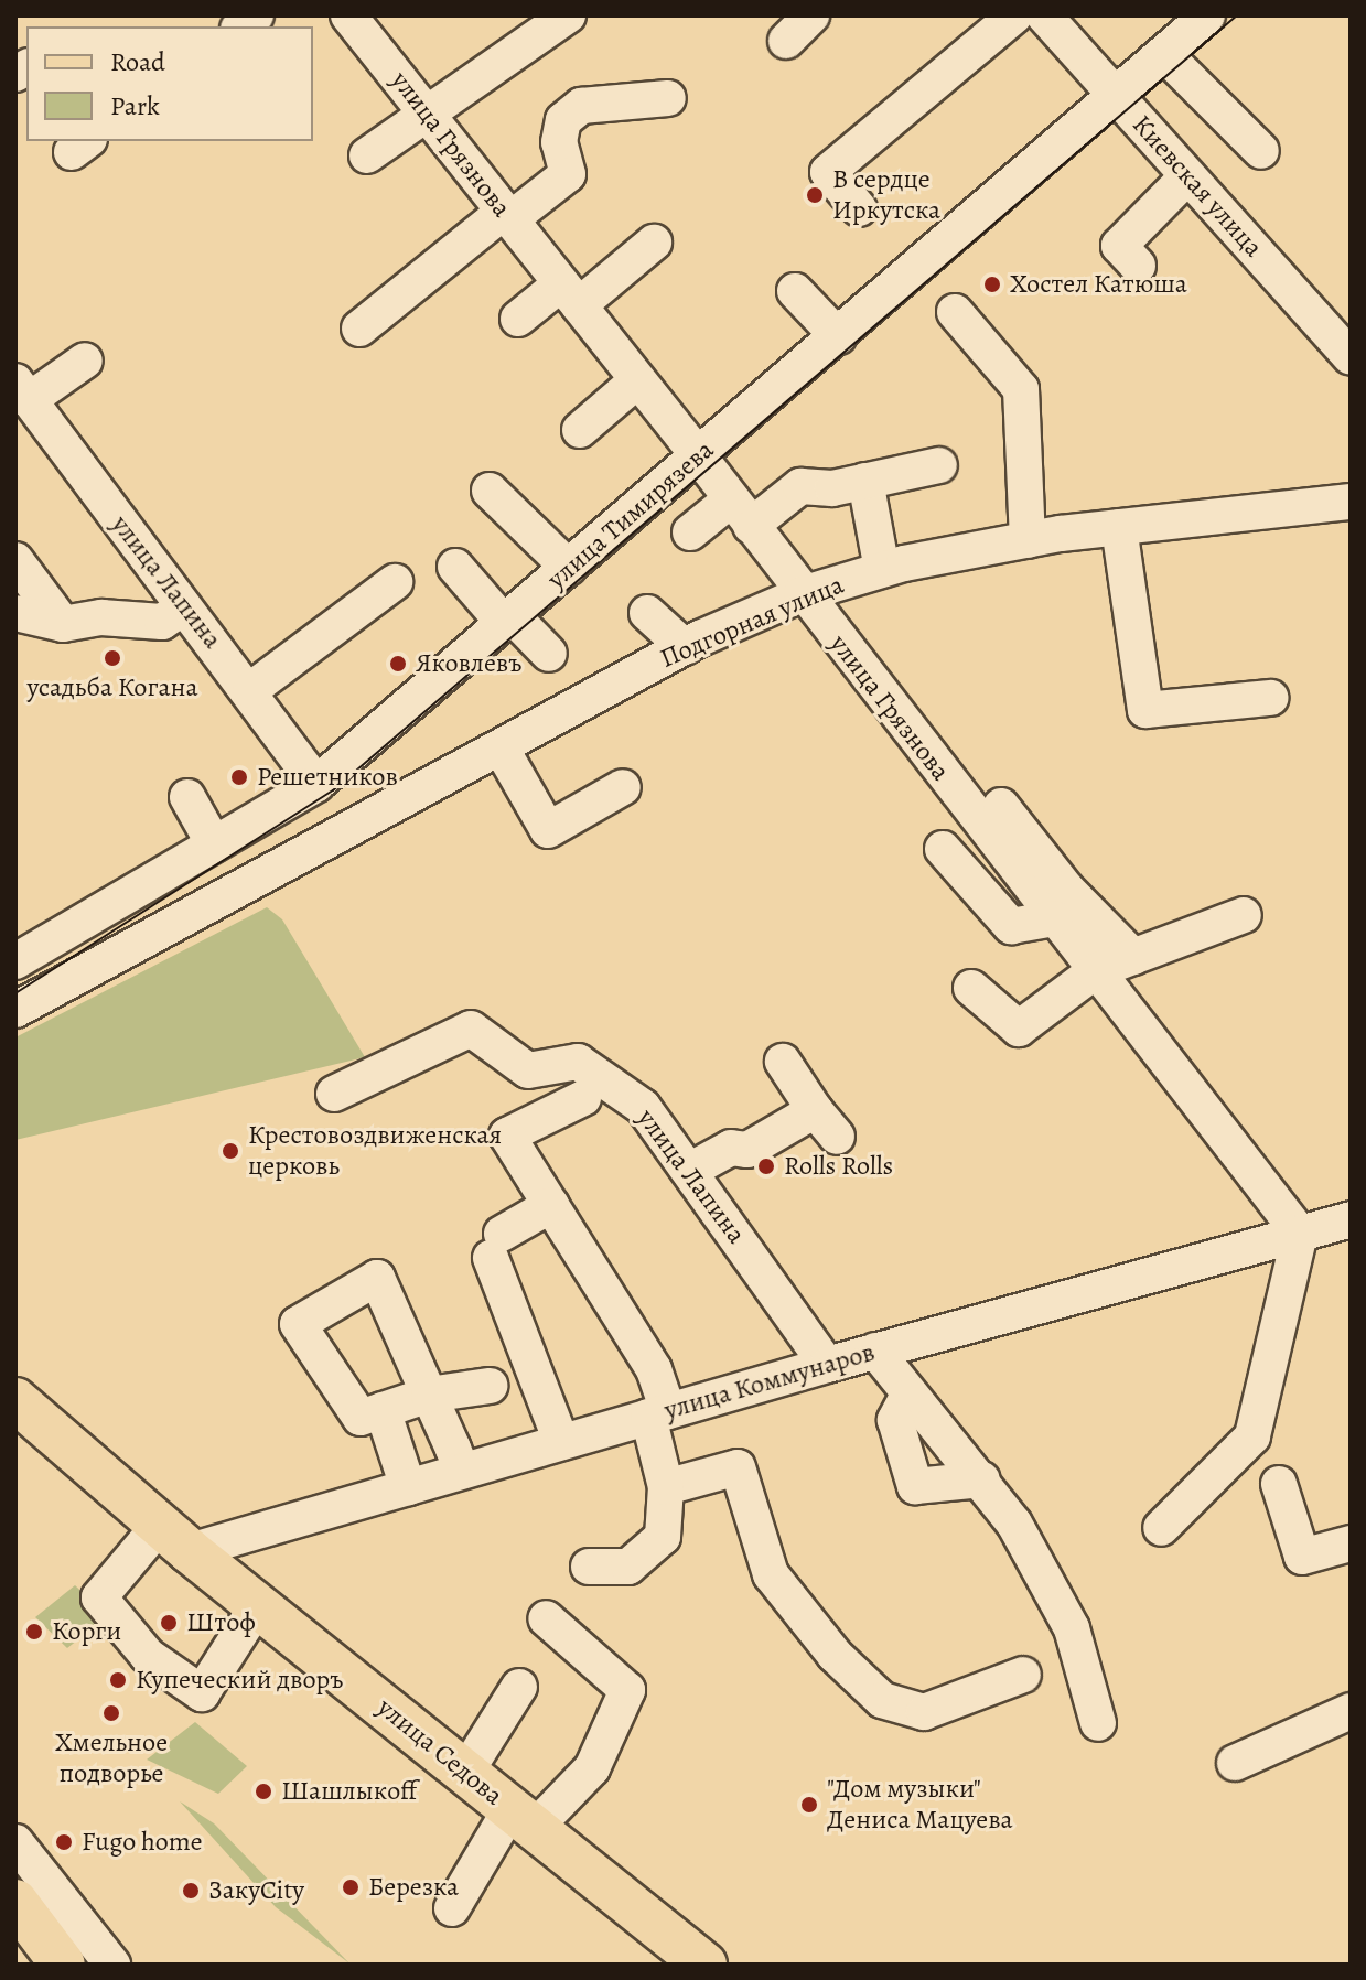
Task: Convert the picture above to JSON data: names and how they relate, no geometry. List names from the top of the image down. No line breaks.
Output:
{"streets":{"main road":["улица Седова"],"street":["улица Грязнова","Киевская улица","улица Тимирязева","улица Лапина","Подгорная улица","улица Коммунаров"]},"crossings":[["улица Грязнова","улица Тимирязева"],["улица Грязнова","Подгорная улица"],["улица Грязнова","улица Коммунаров"],["Киевская улица","улица Тимирязева"],["улица Тимирязева","улица Лапина"],["улица Лапина","улица Коммунаров"],["улица Коммунаров","улица Седова"]],"places":["В сердце Иркутска","Хостел Катюша","усадьба Когана","Яковлевъ","Решетников","Крестовоздвиженская церковь","Rolls Rolls","Штоф","Корги","Купеческий дворъ","Хмельное подворье","Шашлыкoff","\"Дом музыки\" Дениса Мацуева","Fugo home","Березка","ЗакуCity"],"legend":["Road","Park"]}
